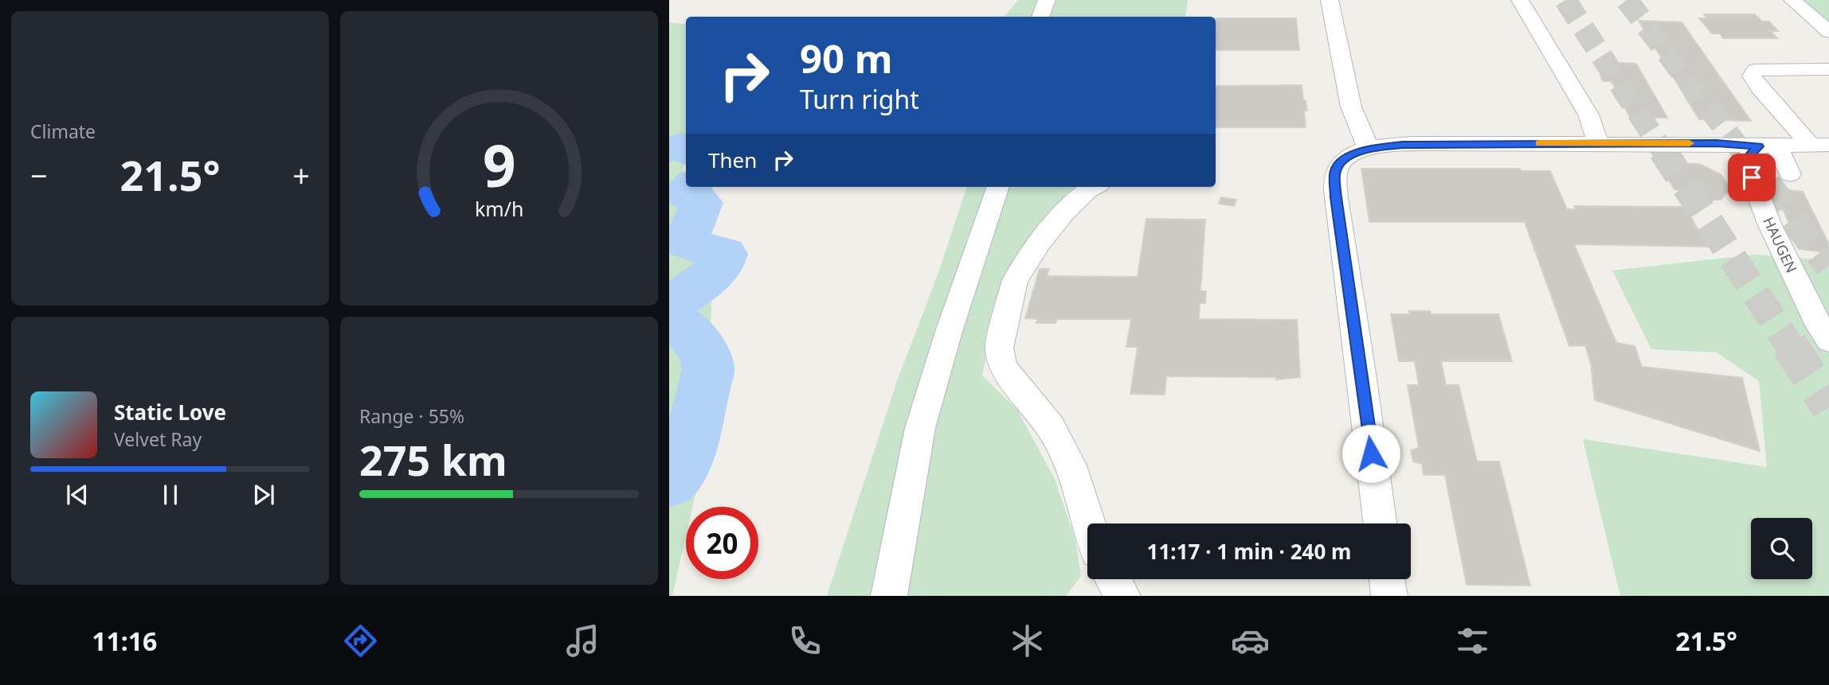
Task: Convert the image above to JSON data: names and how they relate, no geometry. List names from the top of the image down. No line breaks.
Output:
{"streets":{"street":["HAUGEN"]},"page":{"tile":["Climate",["Range · 55%","275 km"]],"turn":["90 m","Turn right"],"then":"Then","heat":["−","21.5°","+"],"song":["Static Love","Velvet Ray"],"limit":"20","trip":"11:17 · 1 min · 240 m","tabs":["11:16","21.5°"],"gauge":["9","km/h"]}}
